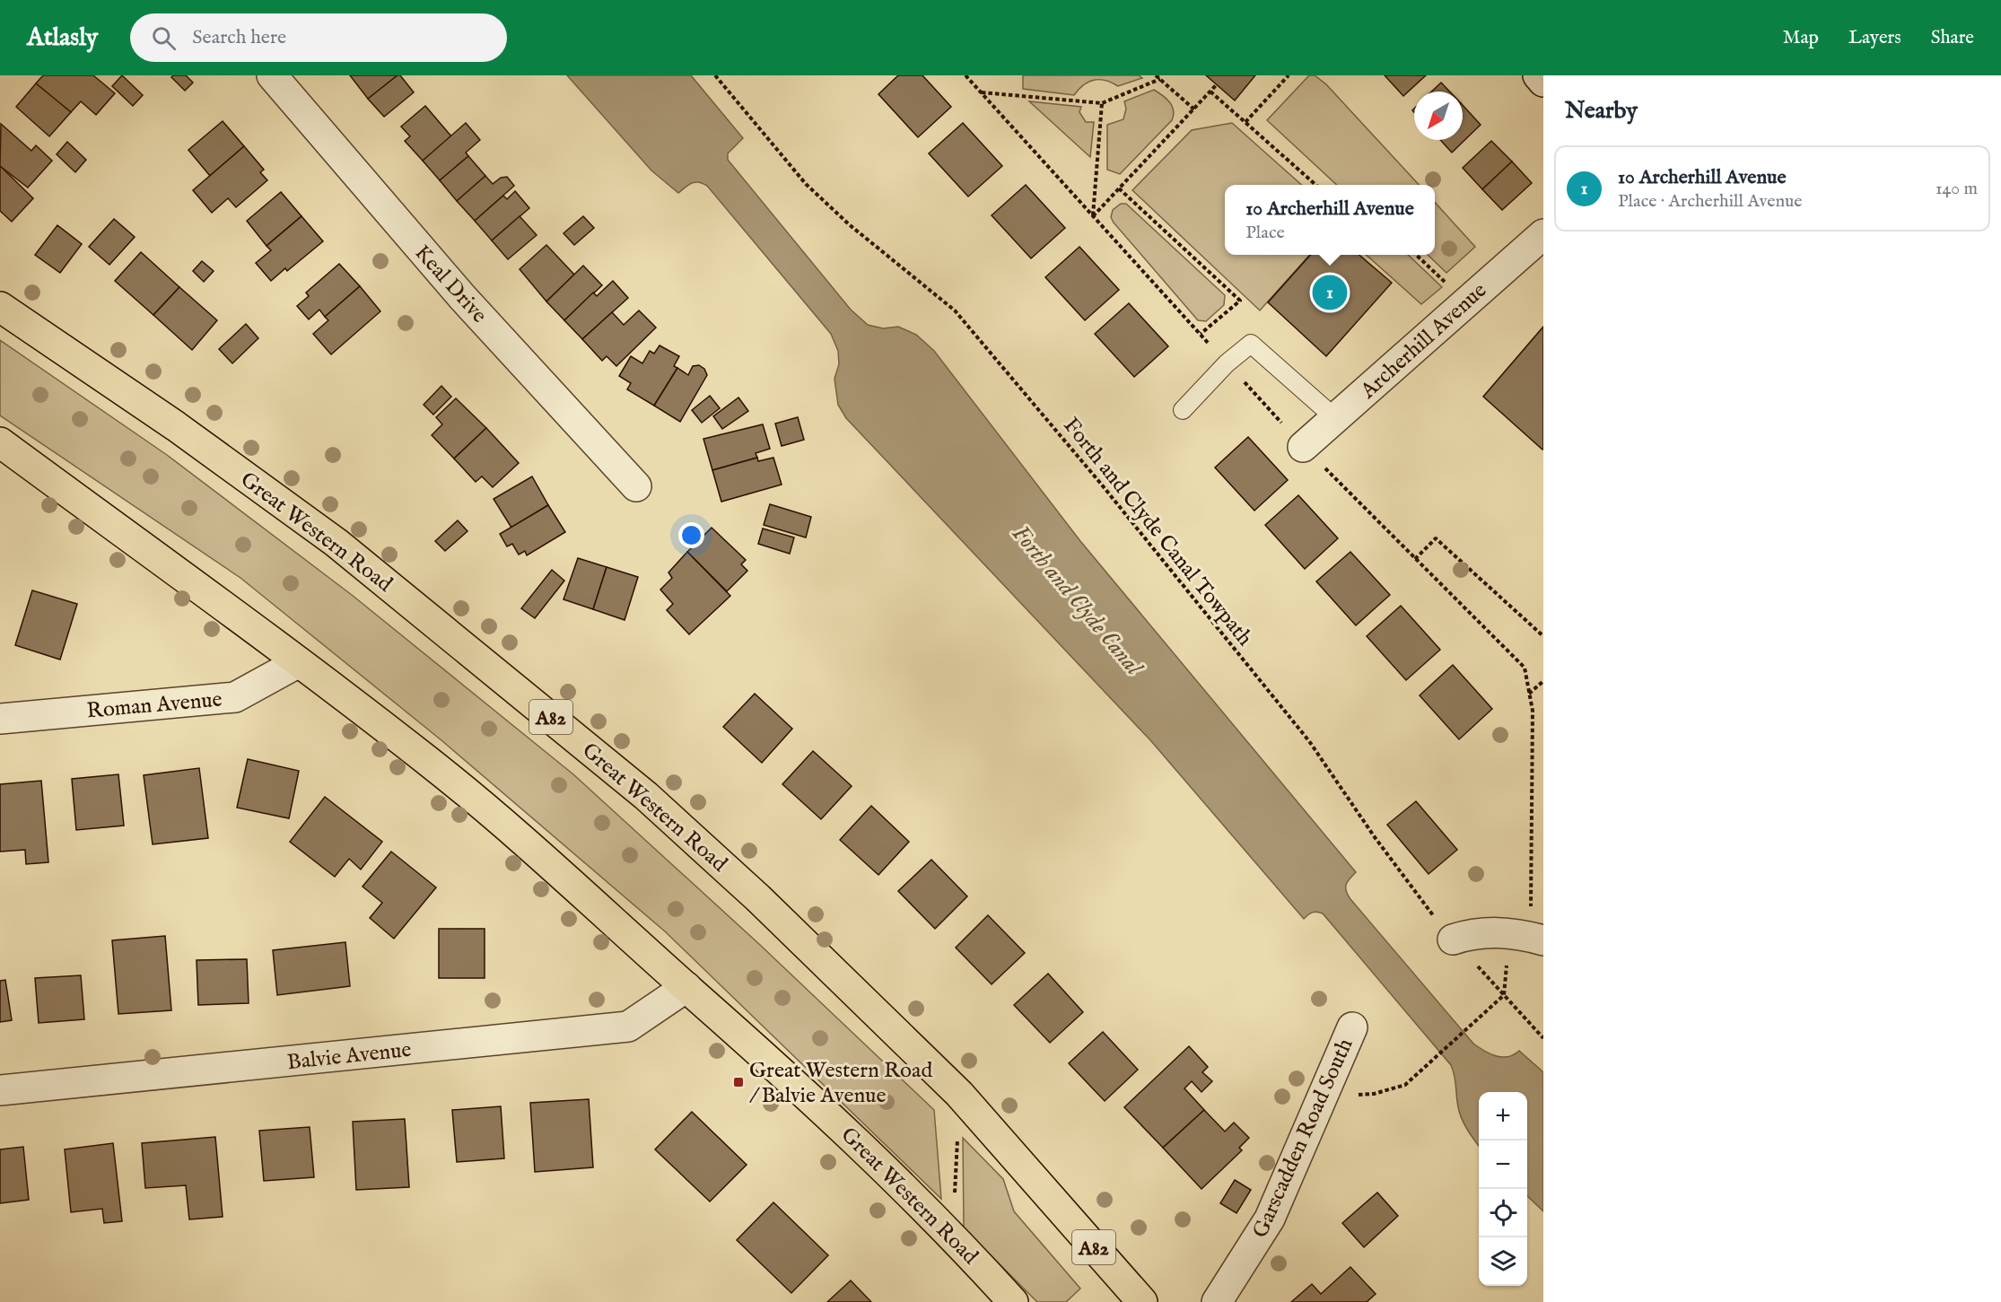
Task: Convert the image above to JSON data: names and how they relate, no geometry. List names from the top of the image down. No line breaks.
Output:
{"streets":{"main road":["Great Western Road","A82"],"street":["Keal Drive","Archerhill Avenue","Roman Avenue","Balvie Avenue","Garscadden Road South"],"path":["Forth and Clyde Canal Towpath"]},"crossings":[["Great Western Road","Roman Avenue"],["Great Western Road","Balvie Avenue"]],"water":["Forth and Clyde Canal"],"places":{"transit":["Great Western Road / Balvie Avenue"]},"north":"bottom left","page":{"header":"Atlasly","search":"Search here","nav":["Map","Layers","Share"],"heading":"Nearby","list":[{"mark":"1","name":"10 Archerhill Avenue","note":"Place · Archerhill Avenue","value":"140 m"}],"popup":["10 Archerhill Avenue","Place"],"pins":"1","map_buttons":["+","−"]}}
